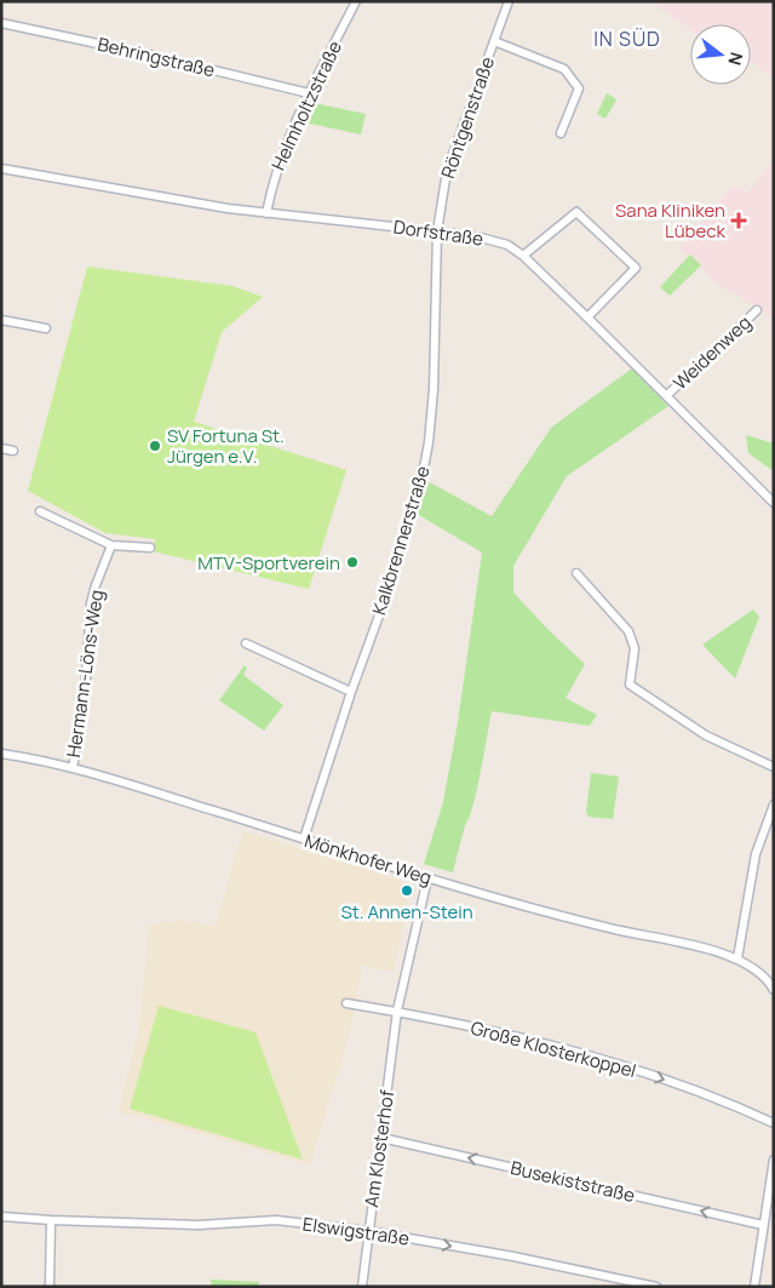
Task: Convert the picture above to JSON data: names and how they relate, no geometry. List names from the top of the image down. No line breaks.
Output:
{"streets":{"street":["Behringstraße","Helmholtzstraße","Röntgenstraße","Dorfstraße","Weidenweg","Kalkbrennerstraße","Hermann-Löns-Weg","Mönkhofer Weg","Große Klosterkoppel","Am Klosterhof","Busekiststraße","Elswigstraße"]},"crossings":[["Behringstraße","Helmholtzstraße"],["Helmholtzstraße","Dorfstraße"],["Röntgenstraße","Dorfstraße"],["Röntgenstraße","Kalkbrennerstraße"],["Dorfstraße","Weidenweg"],["Dorfstraße","Kalkbrennerstraße"],["Kalkbrennerstraße","Mönkhofer Weg"],["Hermann-Löns-Weg","Mönkhofer Weg"],["Mönkhofer Weg","Am Klosterhof"],["Große Klosterkoppel","Am Klosterhof"],["Am Klosterhof","Busekiststraße"],["Am Klosterhof","Elswigstraße"]],"one_way":["Große Klosterkoppel","Busekiststraße","Elswigstraße"],"districts":["IN SÜD"],"places":{"health":["Sana Kliniken Lübeck"],"other":["SV Fortuna St. Jürgen e.V.","MTV-Sportverein","St. Annen-Stein"]},"north":"right"}
